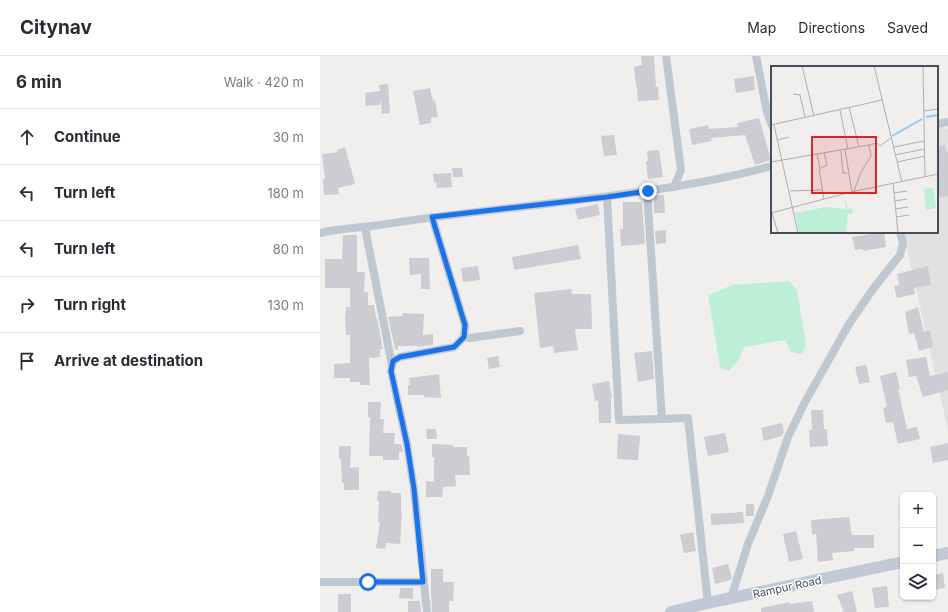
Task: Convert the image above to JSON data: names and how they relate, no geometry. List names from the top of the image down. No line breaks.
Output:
{"streets":{"main road":["Rampur Road"]},"page":{"header":"Citynav","nav":["Map","Directions","Saved"],"heading":["6 min","Walk · 420 m"],"list":[["Continue","30 m"],["Turn left","180 m"],["Turn left","80 m"],["Turn right","130 m"],"Arrive at destination"],"map_buttons":["+","−"]}}
